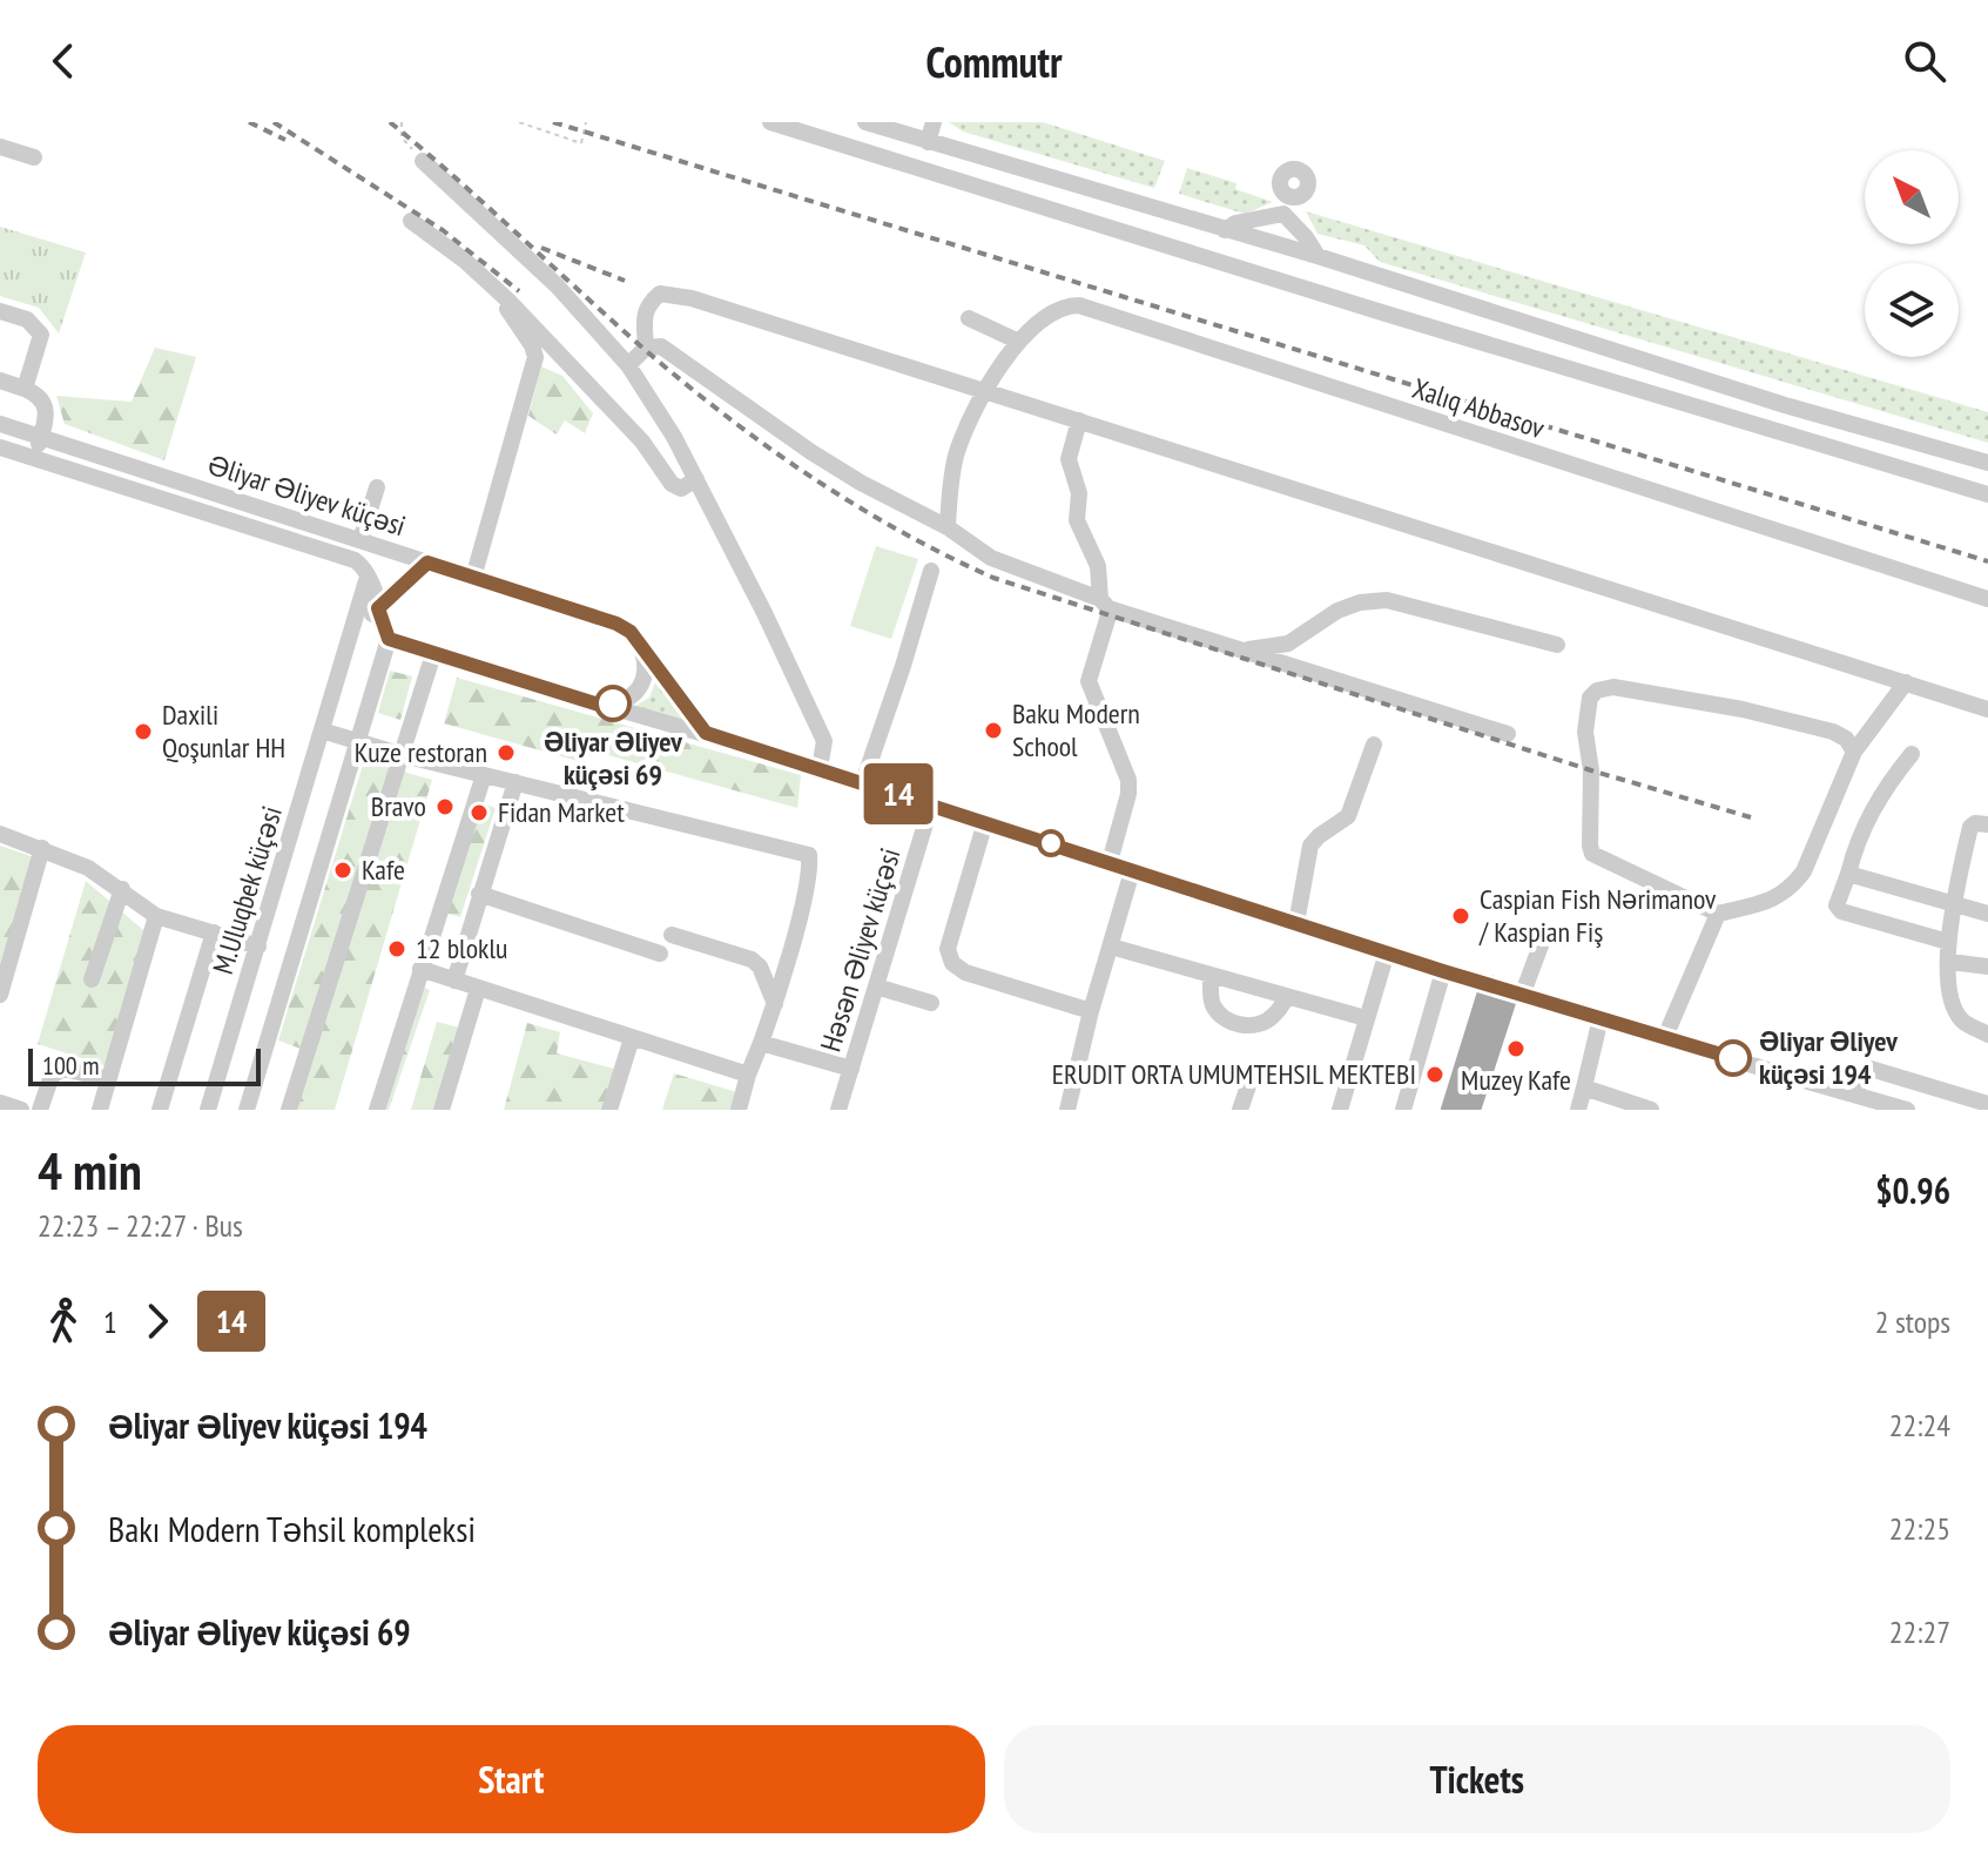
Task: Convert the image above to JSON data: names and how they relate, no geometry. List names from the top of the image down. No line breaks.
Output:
{"streets":{"street":["Xalıq Abbasov","Əliyar Əliyev küçəsi","M.Uluqbek küçəsi","Həsən Əliyev küçəsi"]},"crossings":[["Əliyar Əliyev küçəsi","M.Uluqbek küçəsi"]],"places":["Əliyar Əliyev küçəsi 69","Baku Modern School","Daxili Qoşunlar HH","Kuze restoran","Bravo","Fidan Market","Kafe","Caspian Fish Nərimanov / Kaspian Fiş","12 bloklu","Muzey Kafe","Əliyar Əliyev küçəsi 194","ERUDIT ORTA UMUMTEHSIL MEKTEBI"],"lines":["bus line 14"],"scale_bar":"100 m","north":"top left","page":{"header":"Commutr","on_map":"14","scale":"100 m","heading":["4 min","22:23 – 22:27 · Bus","$0.96"],"legs":["1","14","2 stops"],"list":[{"name":"Əliyar Əliyev küçəsi 194","value":"22:24"},{"name":"Bakı Modern Təhsil kompleksi","value":"22:25"},{"name":"Əliyar Əliyev küçəsi 69","value":"22:27"}],"buttons":["Start","Tickets"]}}
